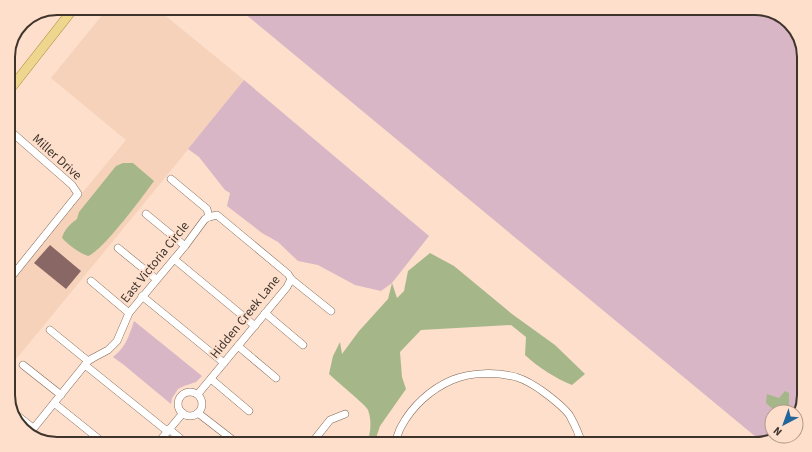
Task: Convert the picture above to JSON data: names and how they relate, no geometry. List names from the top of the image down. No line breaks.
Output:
{"streets":{"street":["Miller Drive","East Victoria Circle","Hidden Creek Lane"]},"crossings":[["East Victoria Circle","Hidden Creek Lane"]],"north":"bottom left"}
